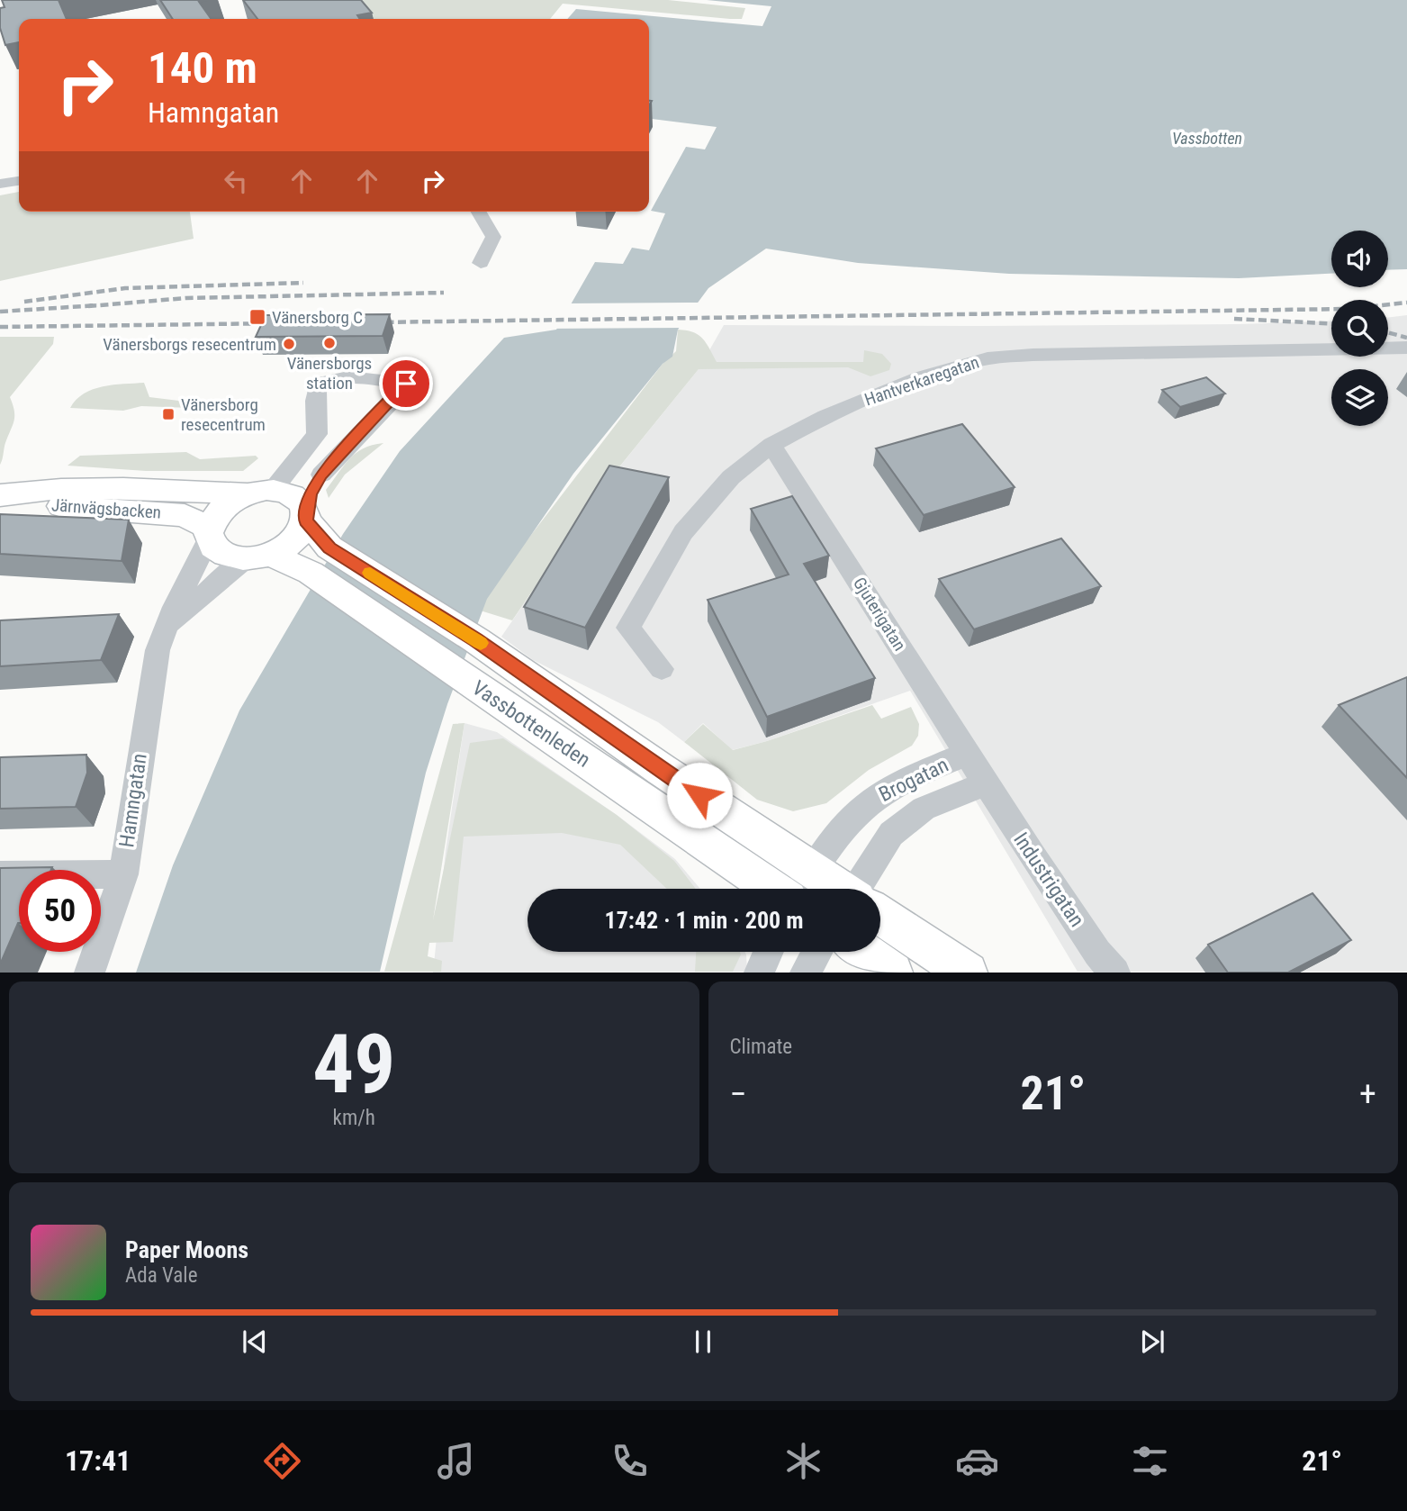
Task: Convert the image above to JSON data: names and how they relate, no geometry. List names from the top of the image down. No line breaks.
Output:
{"streets":{"main road":["Järnvägsbacken","Vassbottenleden"],"street":["Hantverkaregatan","Gjuterigatan","Brogatan","Hamngatan","Industrigatan"]},"crossings":[["Hantverkaregatan","Gjuterigatan"],["Järnvägsbacken","Vassbottenleden"],["Järnvägsbacken","Hamngatan"],["Gjuterigatan","Brogatan"],["Gjuterigatan","Industrigatan"],["Vassbottenleden","Brogatan"],["Vassbottenleden","Hamngatan"],["Brogatan","Industrigatan"]],"water":["Vassbotten"],"places":{"transit":["Vänersborg C","Vänersborg resecentrum"],"other":["Vänersborgs station","Vänersborgs resecentrum"]},"page":{"turn":["140 m","Hamngatan"],"limit":"50","trip":"17:42 · 1 min · 200 m","tile":[["49","km/h"],"Climate"],"heat":["−","21°","+"],"song":["Paper Moons","Ada Vale"],"tabs":["17:41","21°"]}}
